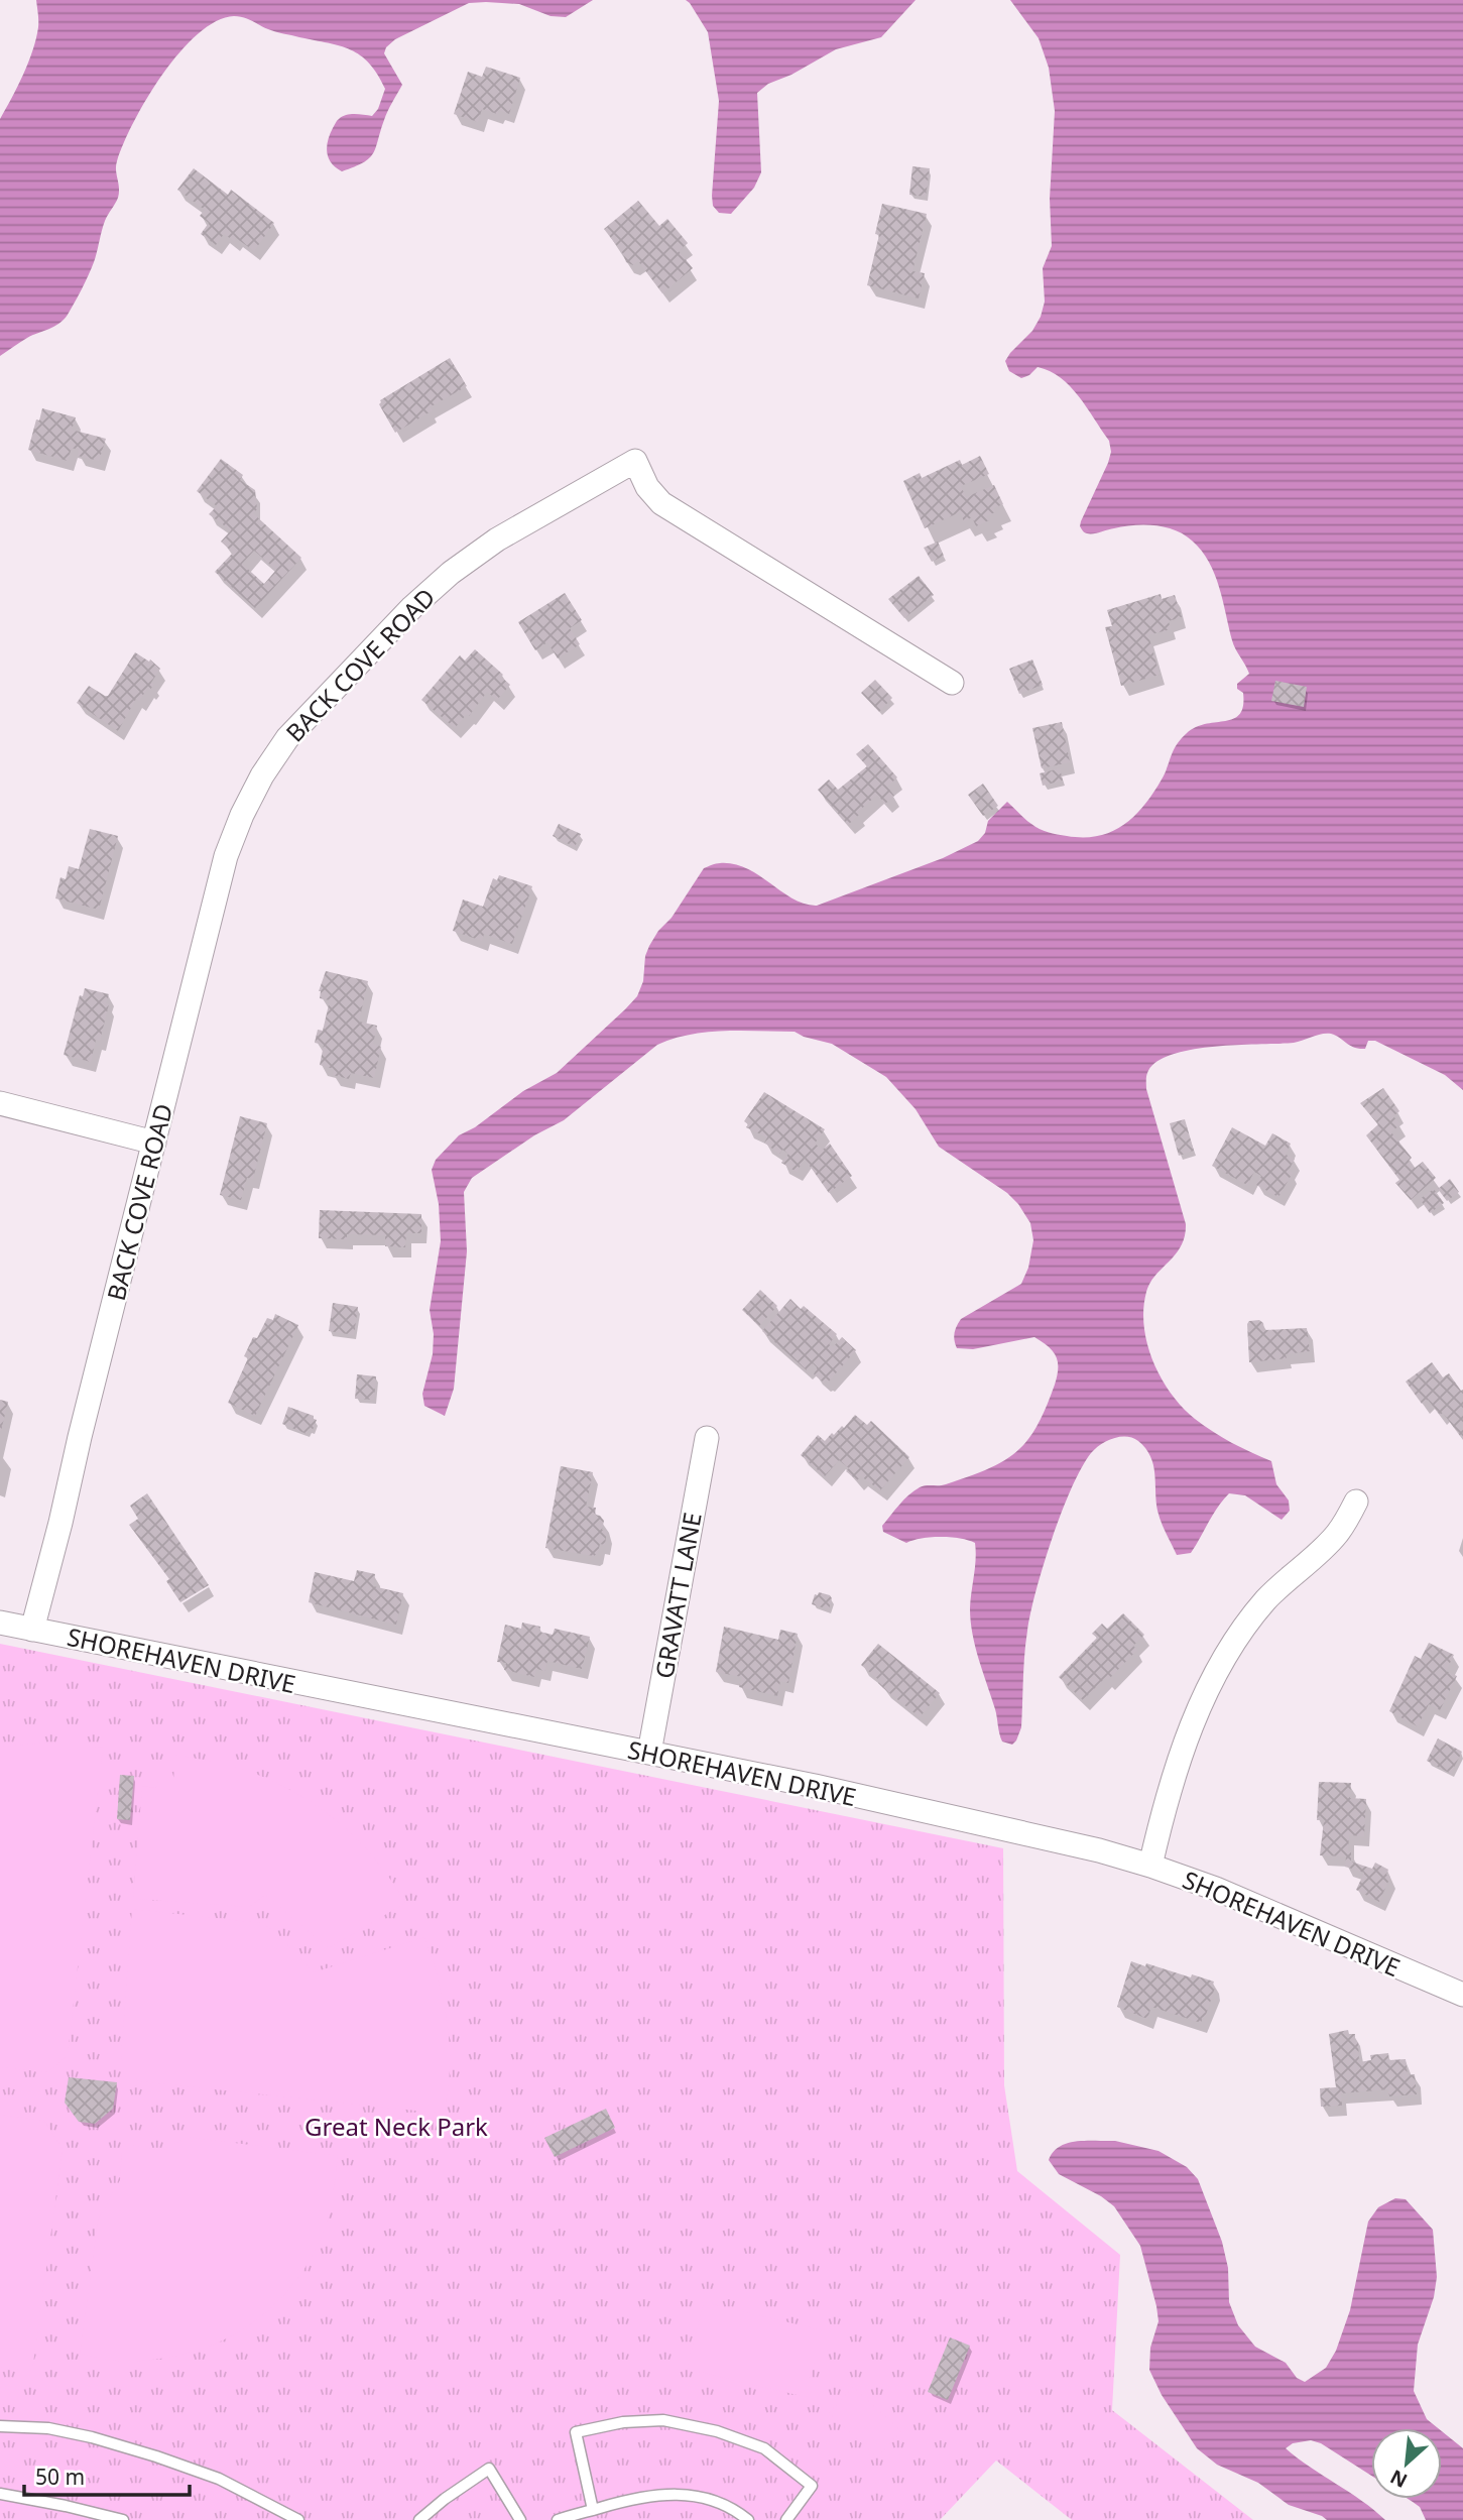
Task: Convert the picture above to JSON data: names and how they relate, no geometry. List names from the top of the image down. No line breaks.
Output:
{"streets":{"street":["BACK COVE ROAD","GRAVATT LANE","SHOREHAVEN DRIVE"]},"crossings":[["BACK COVE ROAD","SHOREHAVEN DRIVE"],["GRAVATT LANE","SHOREHAVEN DRIVE"]],"parks":["Great Neck Park"],"scale_bar":"50 m","north":"bottom left"}
